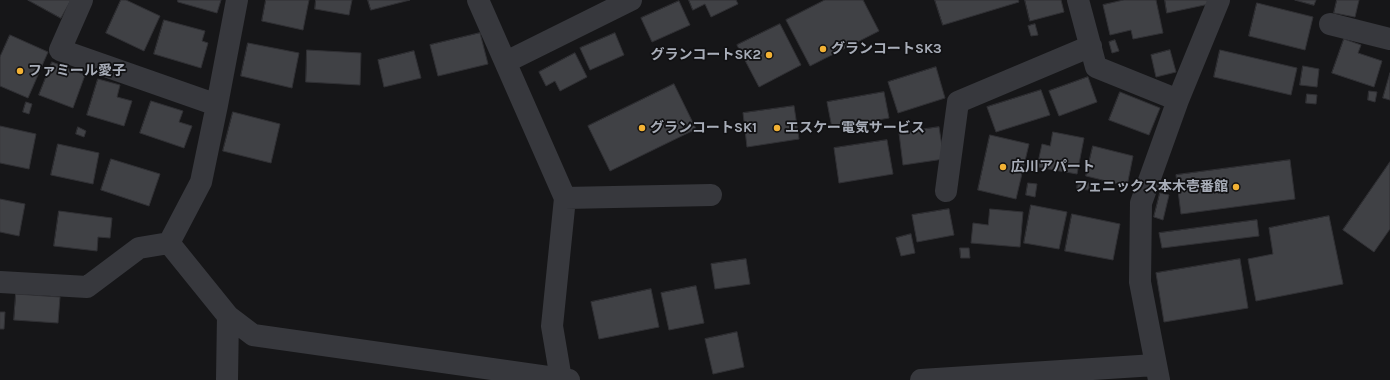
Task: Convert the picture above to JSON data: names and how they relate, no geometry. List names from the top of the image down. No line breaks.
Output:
{"places":["グランコートSK3","グランコートSK2","ファミール愛子","グランコートSK1","エスケー電気サービス","広川アパート","フェニックス本木壱番館"]}
